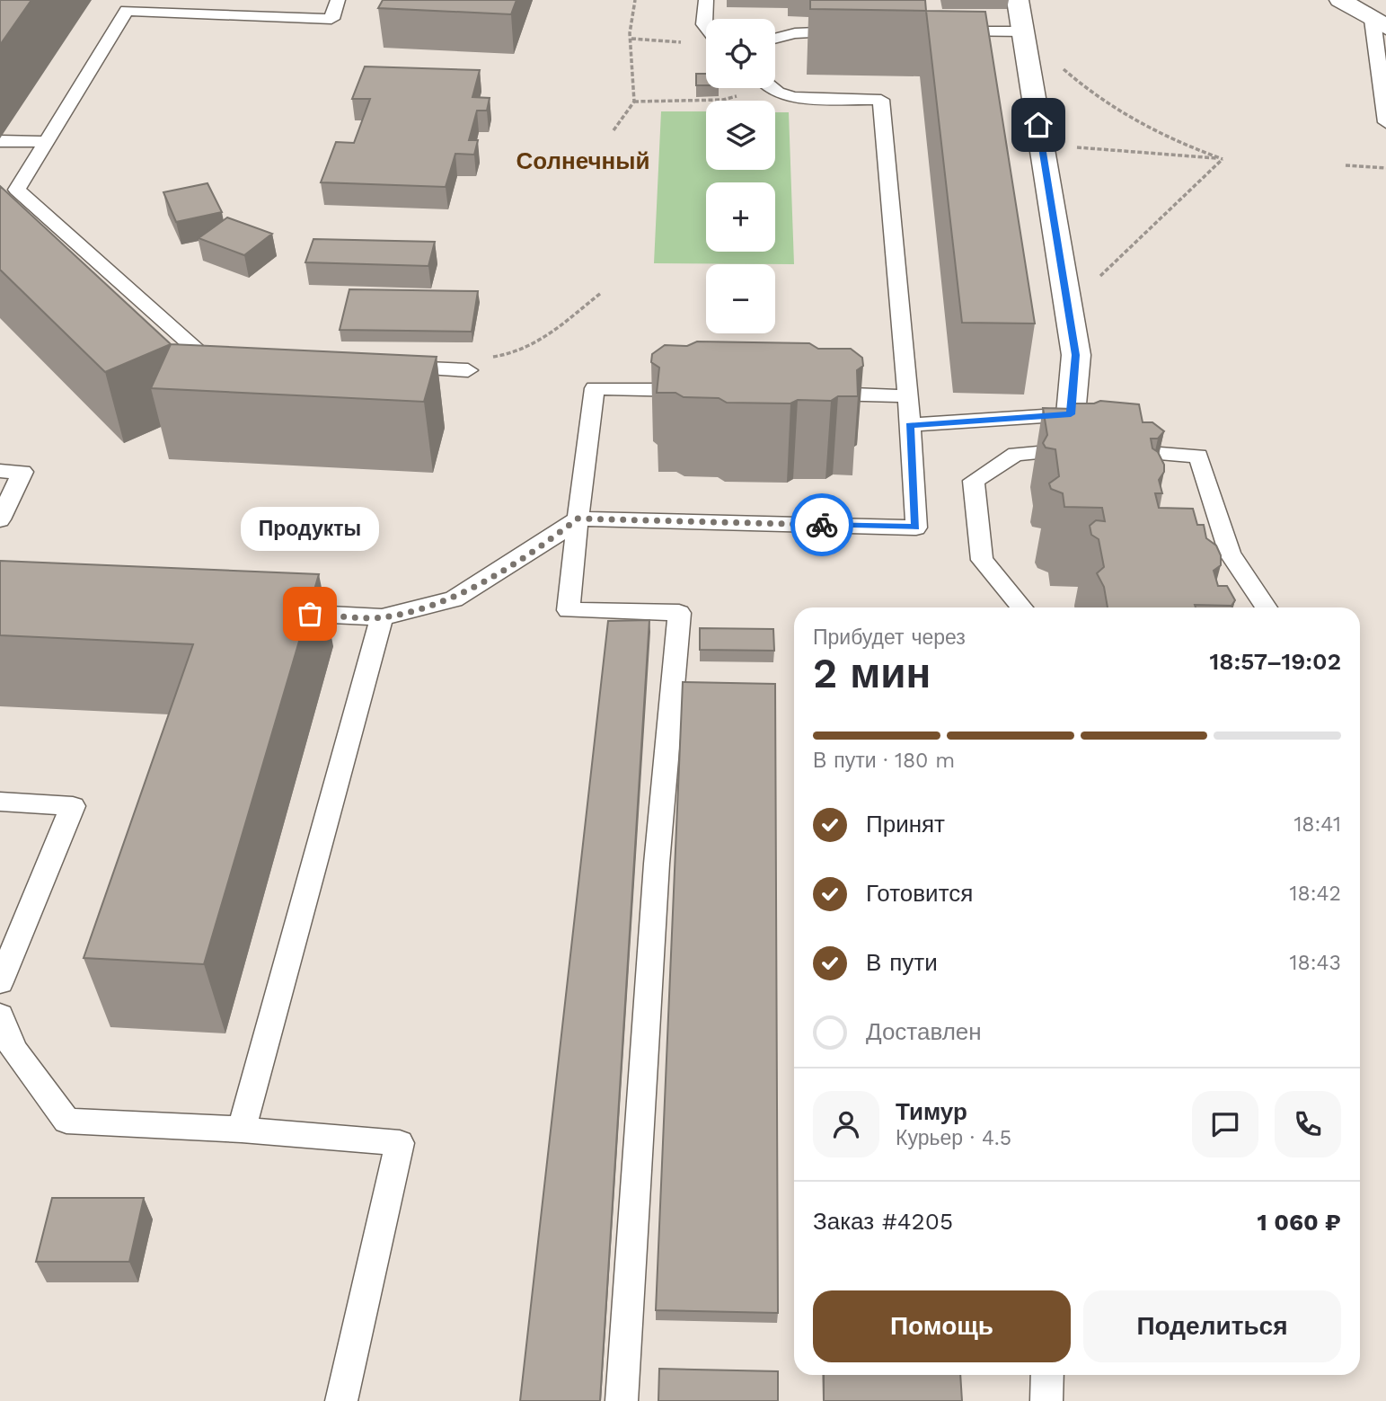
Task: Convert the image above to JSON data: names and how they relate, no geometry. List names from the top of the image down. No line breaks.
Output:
{"districts":["Солнечный"],"places":["Продукты"],"page":{"map_buttons":["+","−"],"bubble":"Продукты","heading":["2 мин","Прибудет через","18:57–19:02"],"panel":["Тимур","Курьер · 4.5","Заказ #4205","1 060 ₽"],"bar":"В пути · 180 m","list":[["Принят","18:41"],["Готовится","18:42"],["В пути","18:43"],"Доставлен"],"buttons":["Помощь","Поделиться"]}}
